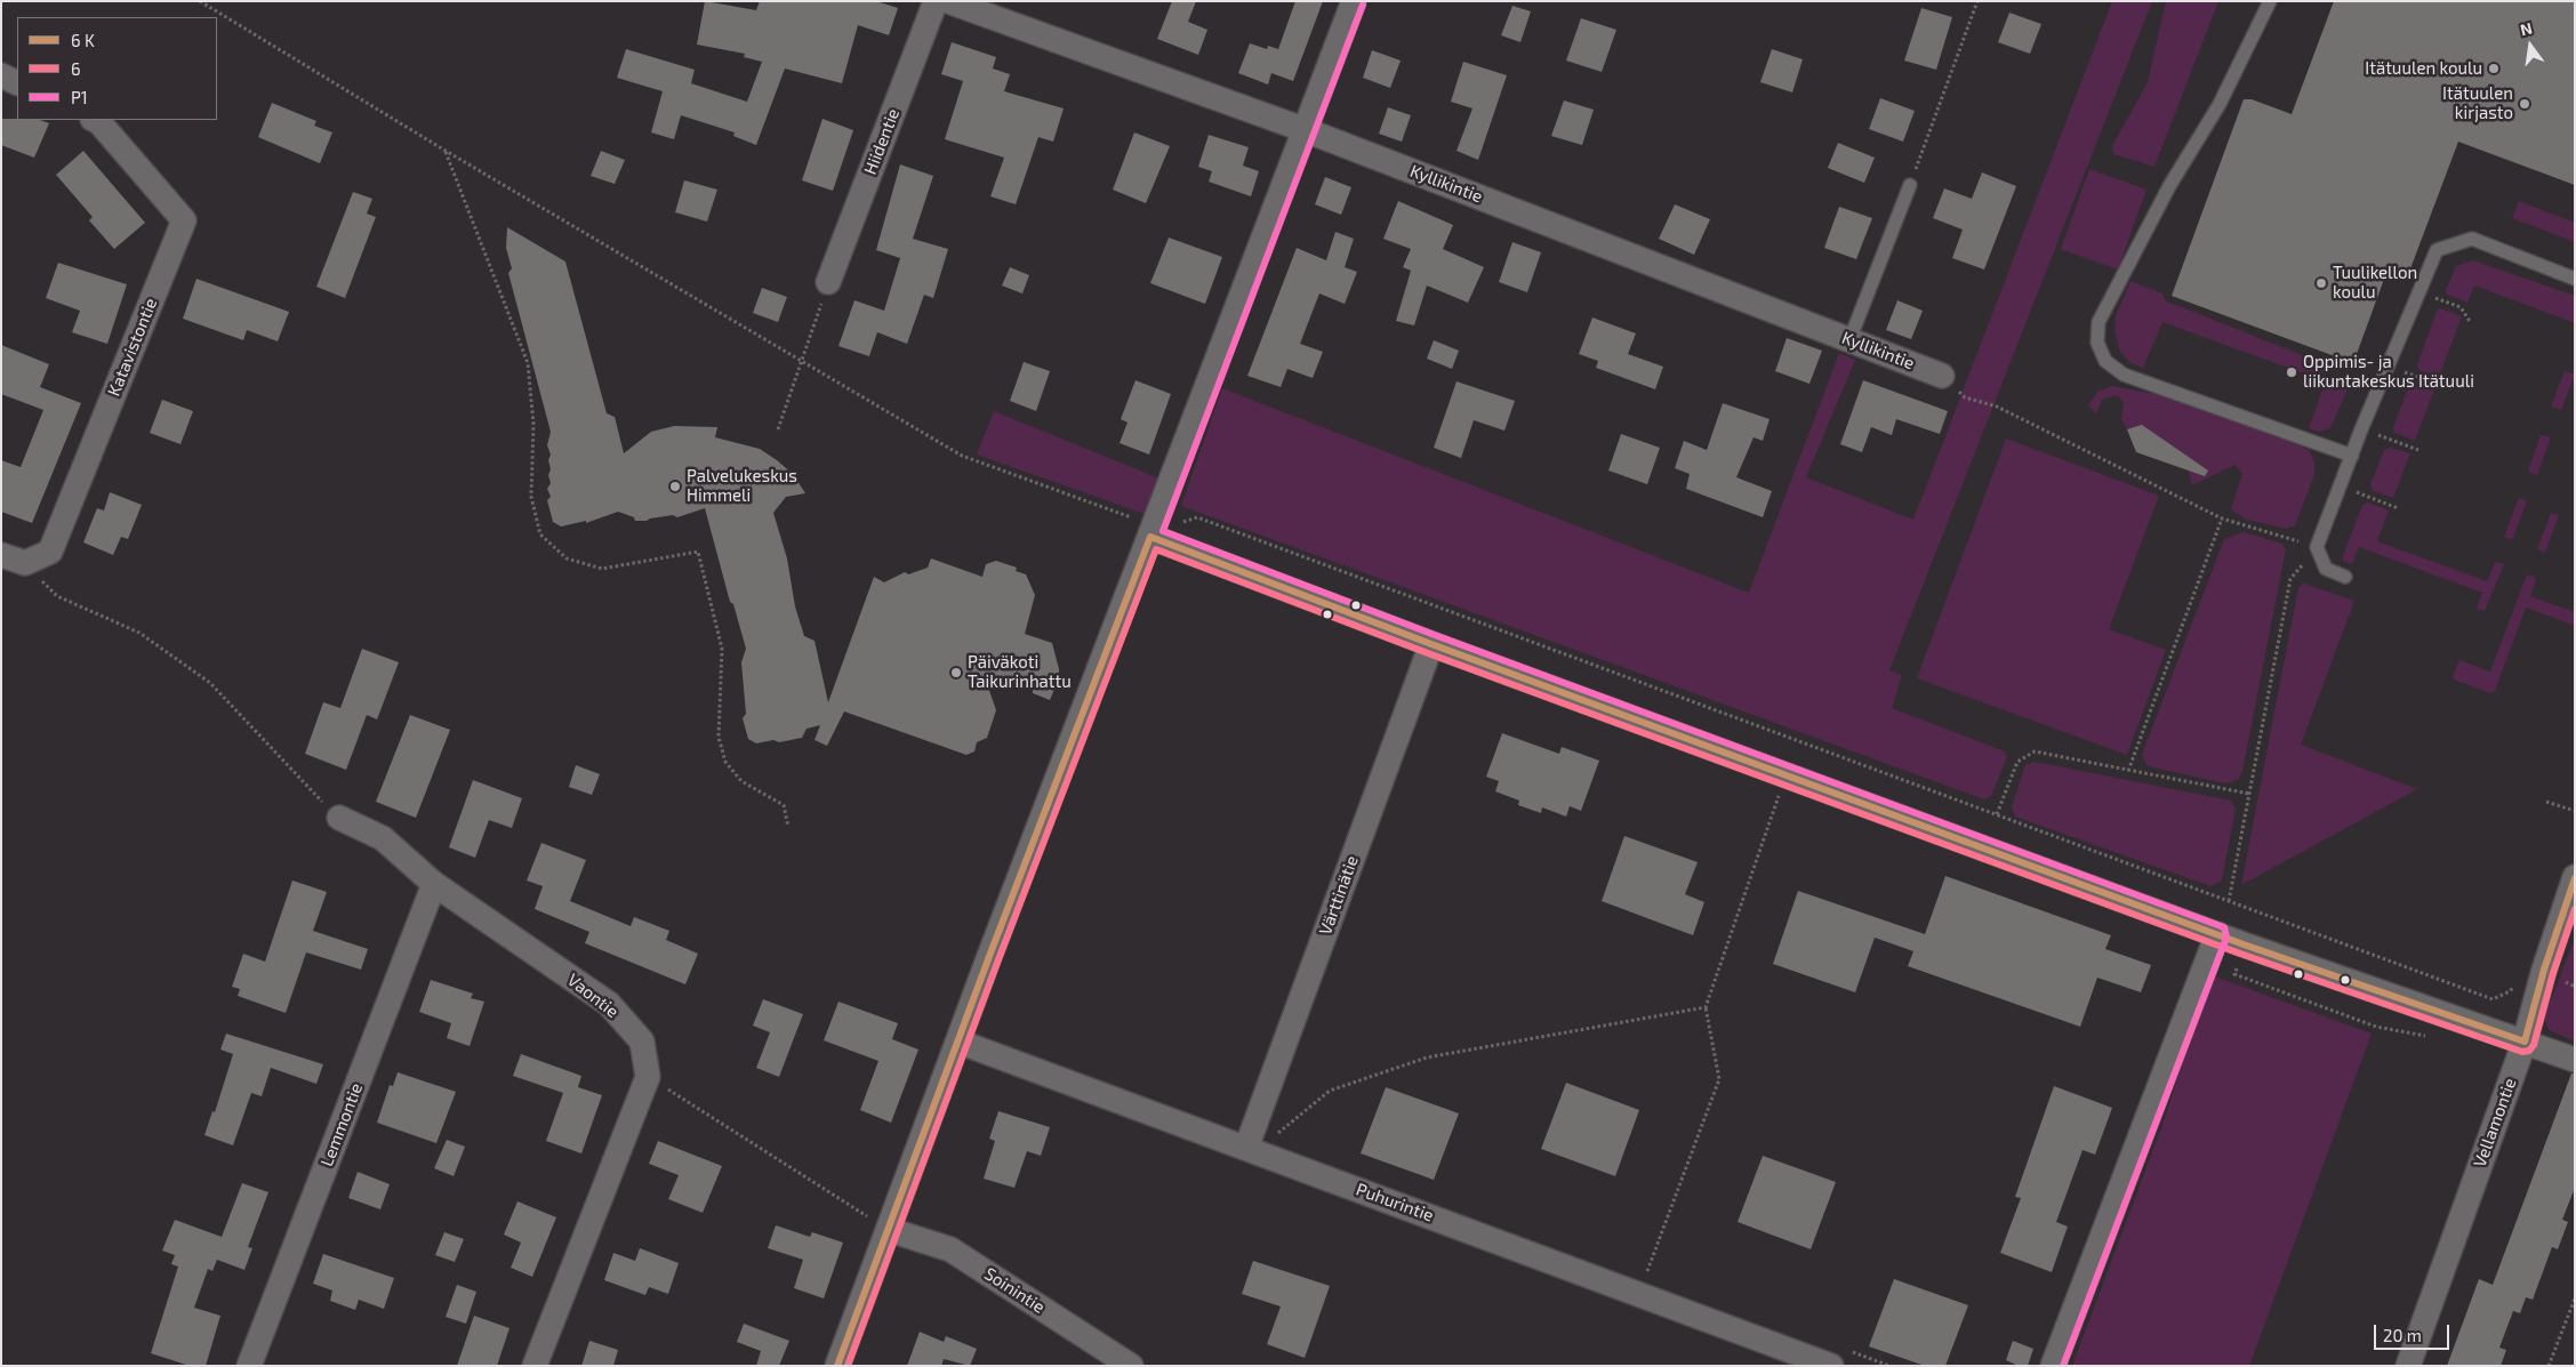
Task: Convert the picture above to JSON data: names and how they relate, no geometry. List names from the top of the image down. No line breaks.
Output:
{"streets":{"street":["Hiidentie","Kyllikintie","Katavistontie","Värttinätie","Vaontie","Vellamontie","Lemmontie","Puhurintie","Soinintie"]},"crossings":[["Värttinätie","Puhurintie"],["Vaontie","Lemmontie"]],"places":["Itätuulen koulu","Itätuulen kirjasto","Tuulikellon koulu","Oppimis- ja liikuntakeskus Itätuuli","Palvelukeskus Himmeli","Päiväkoti Taikurinhattu"],"lines":["transit line P1","transit line 6"],"legend":["6 K","6","P1"],"scale_bar":"20 m","north":"top"}
